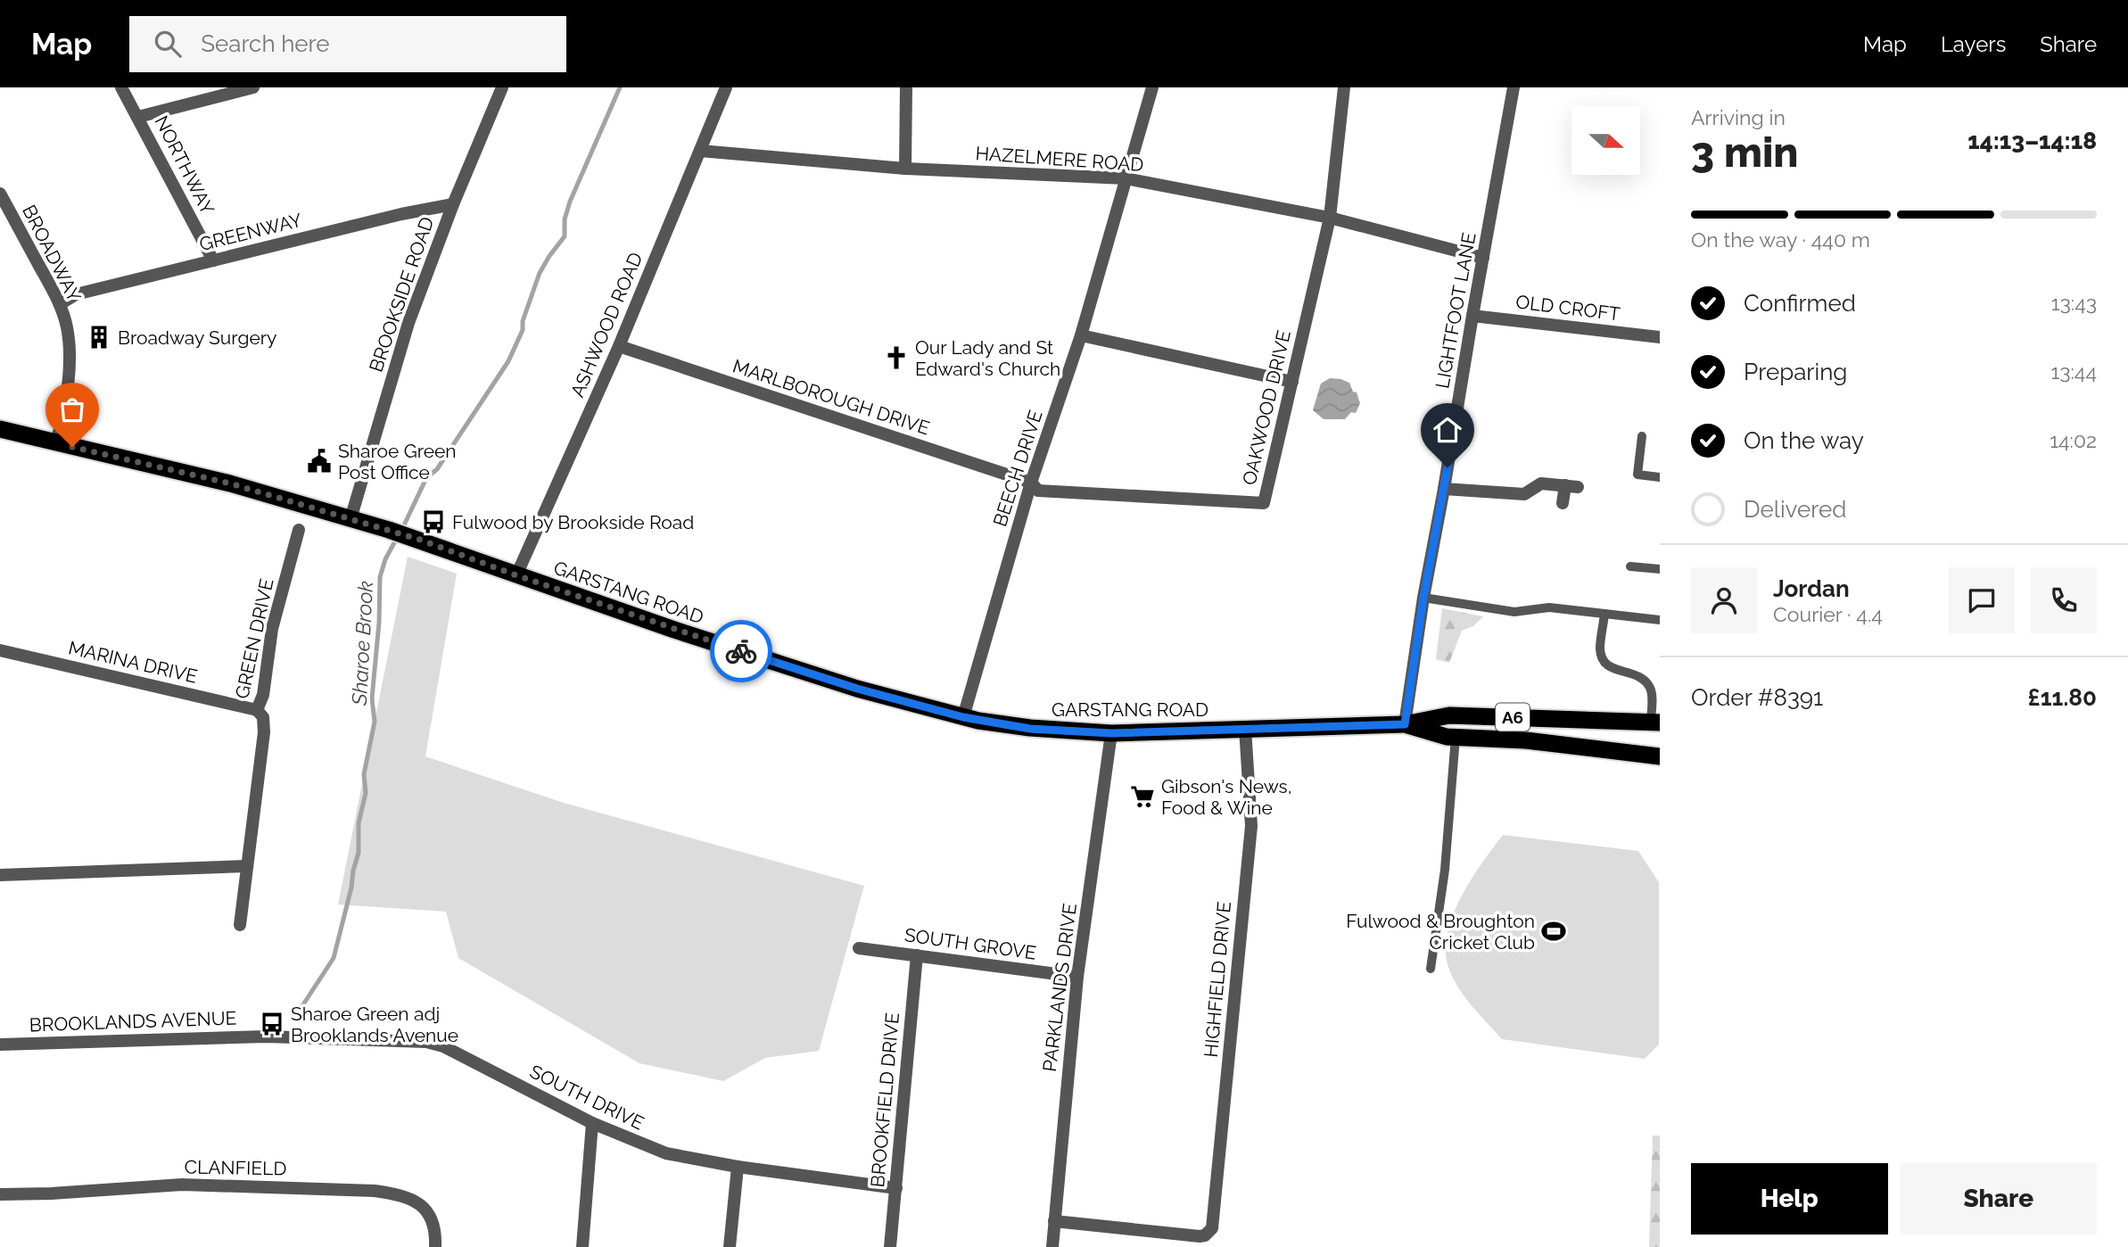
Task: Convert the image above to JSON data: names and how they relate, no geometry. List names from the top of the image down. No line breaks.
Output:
{"streets":{"highway":["GARSTANG ROAD","A6"],"street":["HAZELMERE ROAD","NORTHWAY","GREENWAY","BROADWAY","BROOKSIDE ROAD","OLD CROFT","LIGHTFOOT LANE","ASHWOOD ROAD","MARLBOROUGH DRIVE","OAKWOOD DRIVE","BEECH DRIVE","GREEN DRIVE","MARINA DRIVE","SOUTH GROVE","HIGHFIELD DRIVE","PARKLANDS DRIVE","BROOKLANDS AVENUE","SOUTH DRIVE","BROOKFIELD DRIVE","CLANFIELD"]},"crossings":[["HAZELMERE ROAD","LIGHTFOOT LANE"],["HAZELMERE ROAD","ASHWOOD ROAD"],["HAZELMERE ROAD","OAKWOOD DRIVE"],["HAZELMERE ROAD","BEECH DRIVE"],["NORTHWAY","GREENWAY"],["GREENWAY","BROADWAY"],["GREENWAY","BROOKSIDE ROAD"],["BROADWAY","GARSTANG ROAD"],["BROOKSIDE ROAD","GARSTANG ROAD"],["OLD CROFT","LIGHTFOOT LANE"],["LIGHTFOOT LANE","GARSTANG ROAD"],["ASHWOOD ROAD","MARLBOROUGH DRIVE"],["ASHWOOD ROAD","GARSTANG ROAD"],["MARLBOROUGH DRIVE","OAKWOOD DRIVE"],["MARLBOROUGH DRIVE","BEECH DRIVE"],["OAKWOOD DRIVE","BEECH DRIVE"],["BEECH DRIVE","GARSTANG ROAD"],["GARSTANG ROAD","HIGHFIELD DRIVE"],["GARSTANG ROAD","PARKLANDS DRIVE"],["GREEN DRIVE","MARINA DRIVE"],["SOUTH GROVE","PARKLANDS DRIVE"],["SOUTH GROVE","BROOKFIELD DRIVE"],["HIGHFIELD DRIVE","PARKLANDS DRIVE"],["BROOKLANDS AVENUE","SOUTH DRIVE"],["SOUTH DRIVE","BROOKFIELD DRIVE"]],"water":["Sharoe Brook"],"places":{"building":["Broadway Surgery"],"church":["Our Lady and St Edward's Church"],"public building":["Sharoe Green Post Office"],"bus stop":["Fulwood by Brookside Road","Sharoe Green adj Brooklands Avenue"],"supermarket":["Gibson's News, Food & Wine"],"sports":["Fulwood & Broughton Cricket Club"]},"north":"right","page":{"header":"Map","search":"Search here","nav":["Map","Layers","Share"],"heading":["3 min","Arriving in","14:13–14:18"],"panel":["Jordan","Courier · 4.4","Order #8391","£11.80"],"bar":"On the way · 440 m","list":[["Confirmed","13:43"],["Preparing","13:44"],["On the way","14:02"],"Delivered"],"buttons":["Help","Share"]}}
